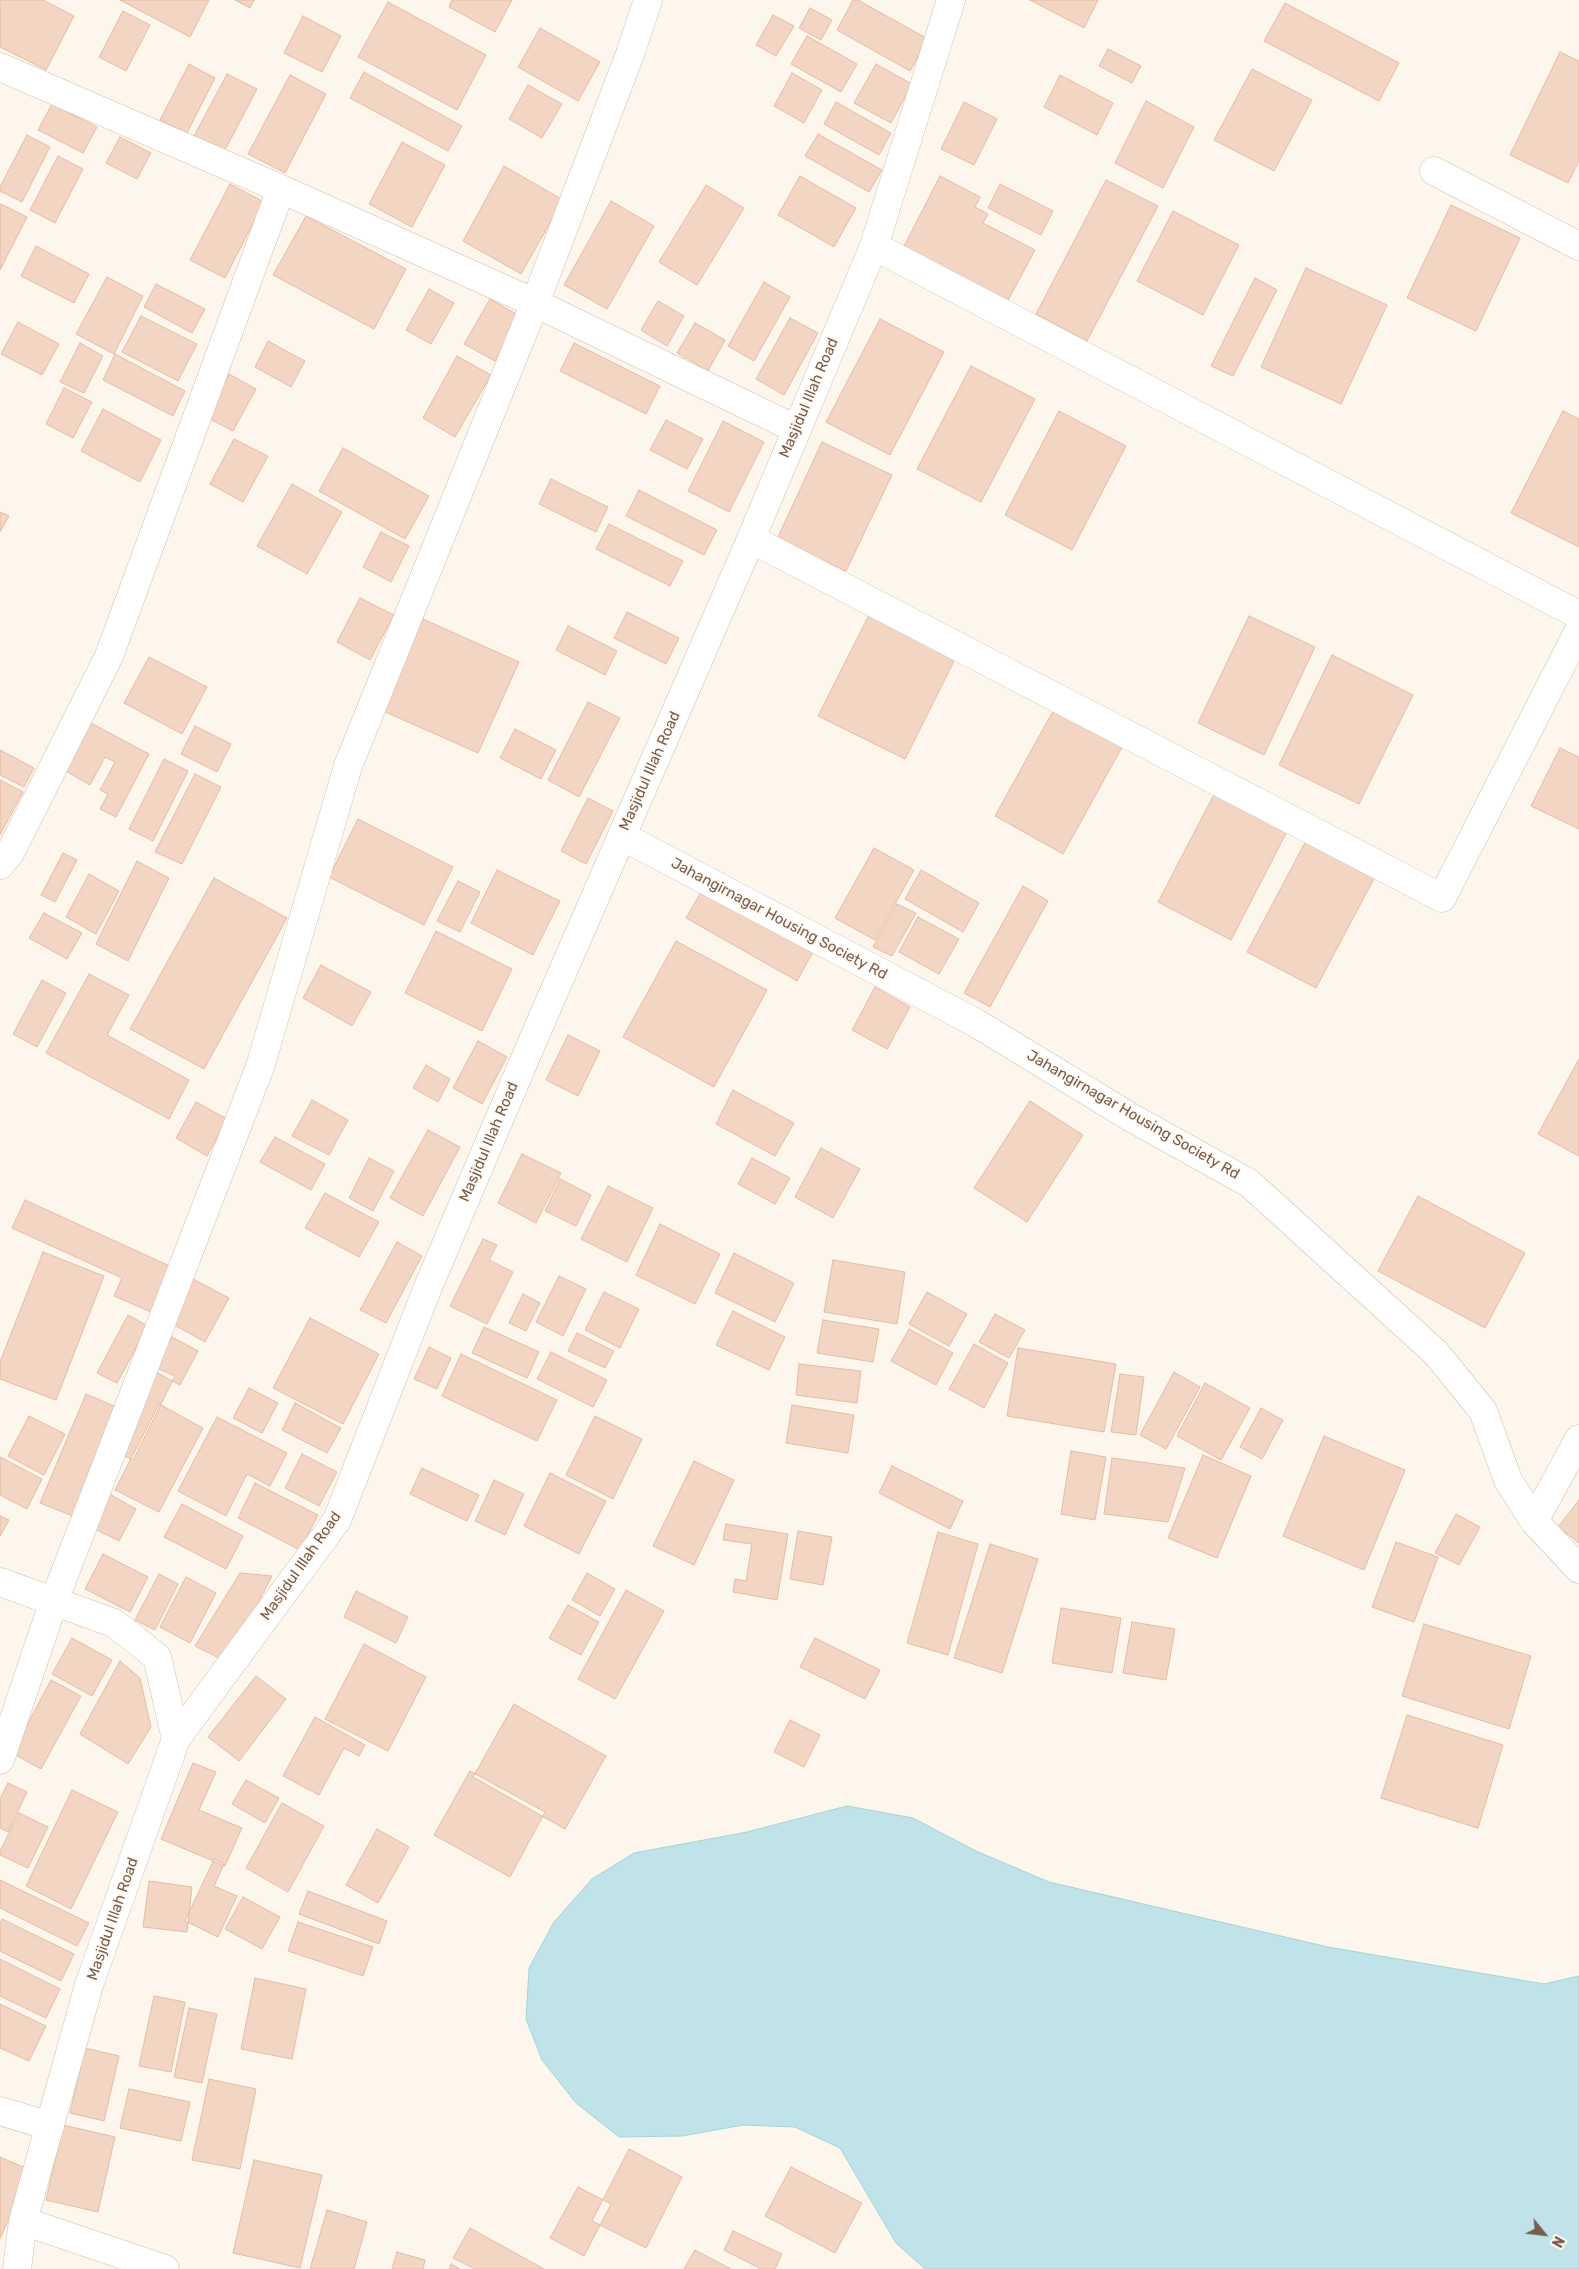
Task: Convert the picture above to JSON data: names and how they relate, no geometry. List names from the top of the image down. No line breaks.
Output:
{"streets":{"street":["Masjidul Illah Road","Jahangirnagar Housing Society Rd"]},"crossings":[["Masjidul Illah Road","Jahangirnagar Housing Society Rd"]],"north":"bottom right"}
